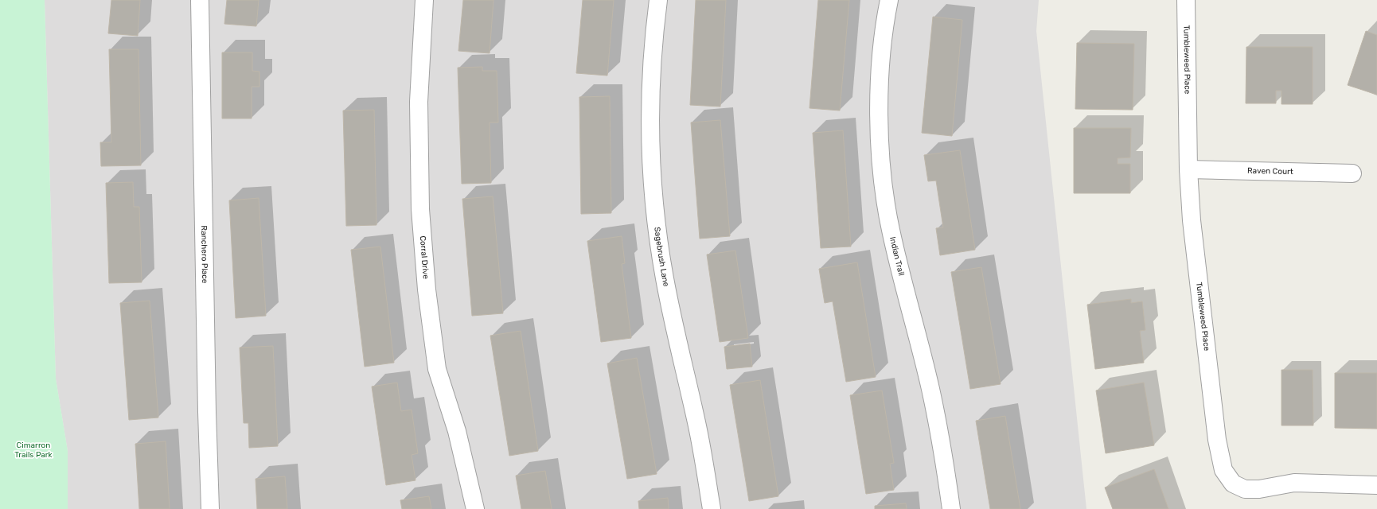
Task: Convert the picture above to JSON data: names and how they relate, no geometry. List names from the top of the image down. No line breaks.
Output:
{"streets":{"street":["Tumbleweed Place","Raven Court","Ranchero Place","Sagebrush Lane","Indian Trail","Corral Drive"]},"crossings":[["Tumbleweed Place","Raven Court"]],"parks":["Cimarron Trails Park"]}
